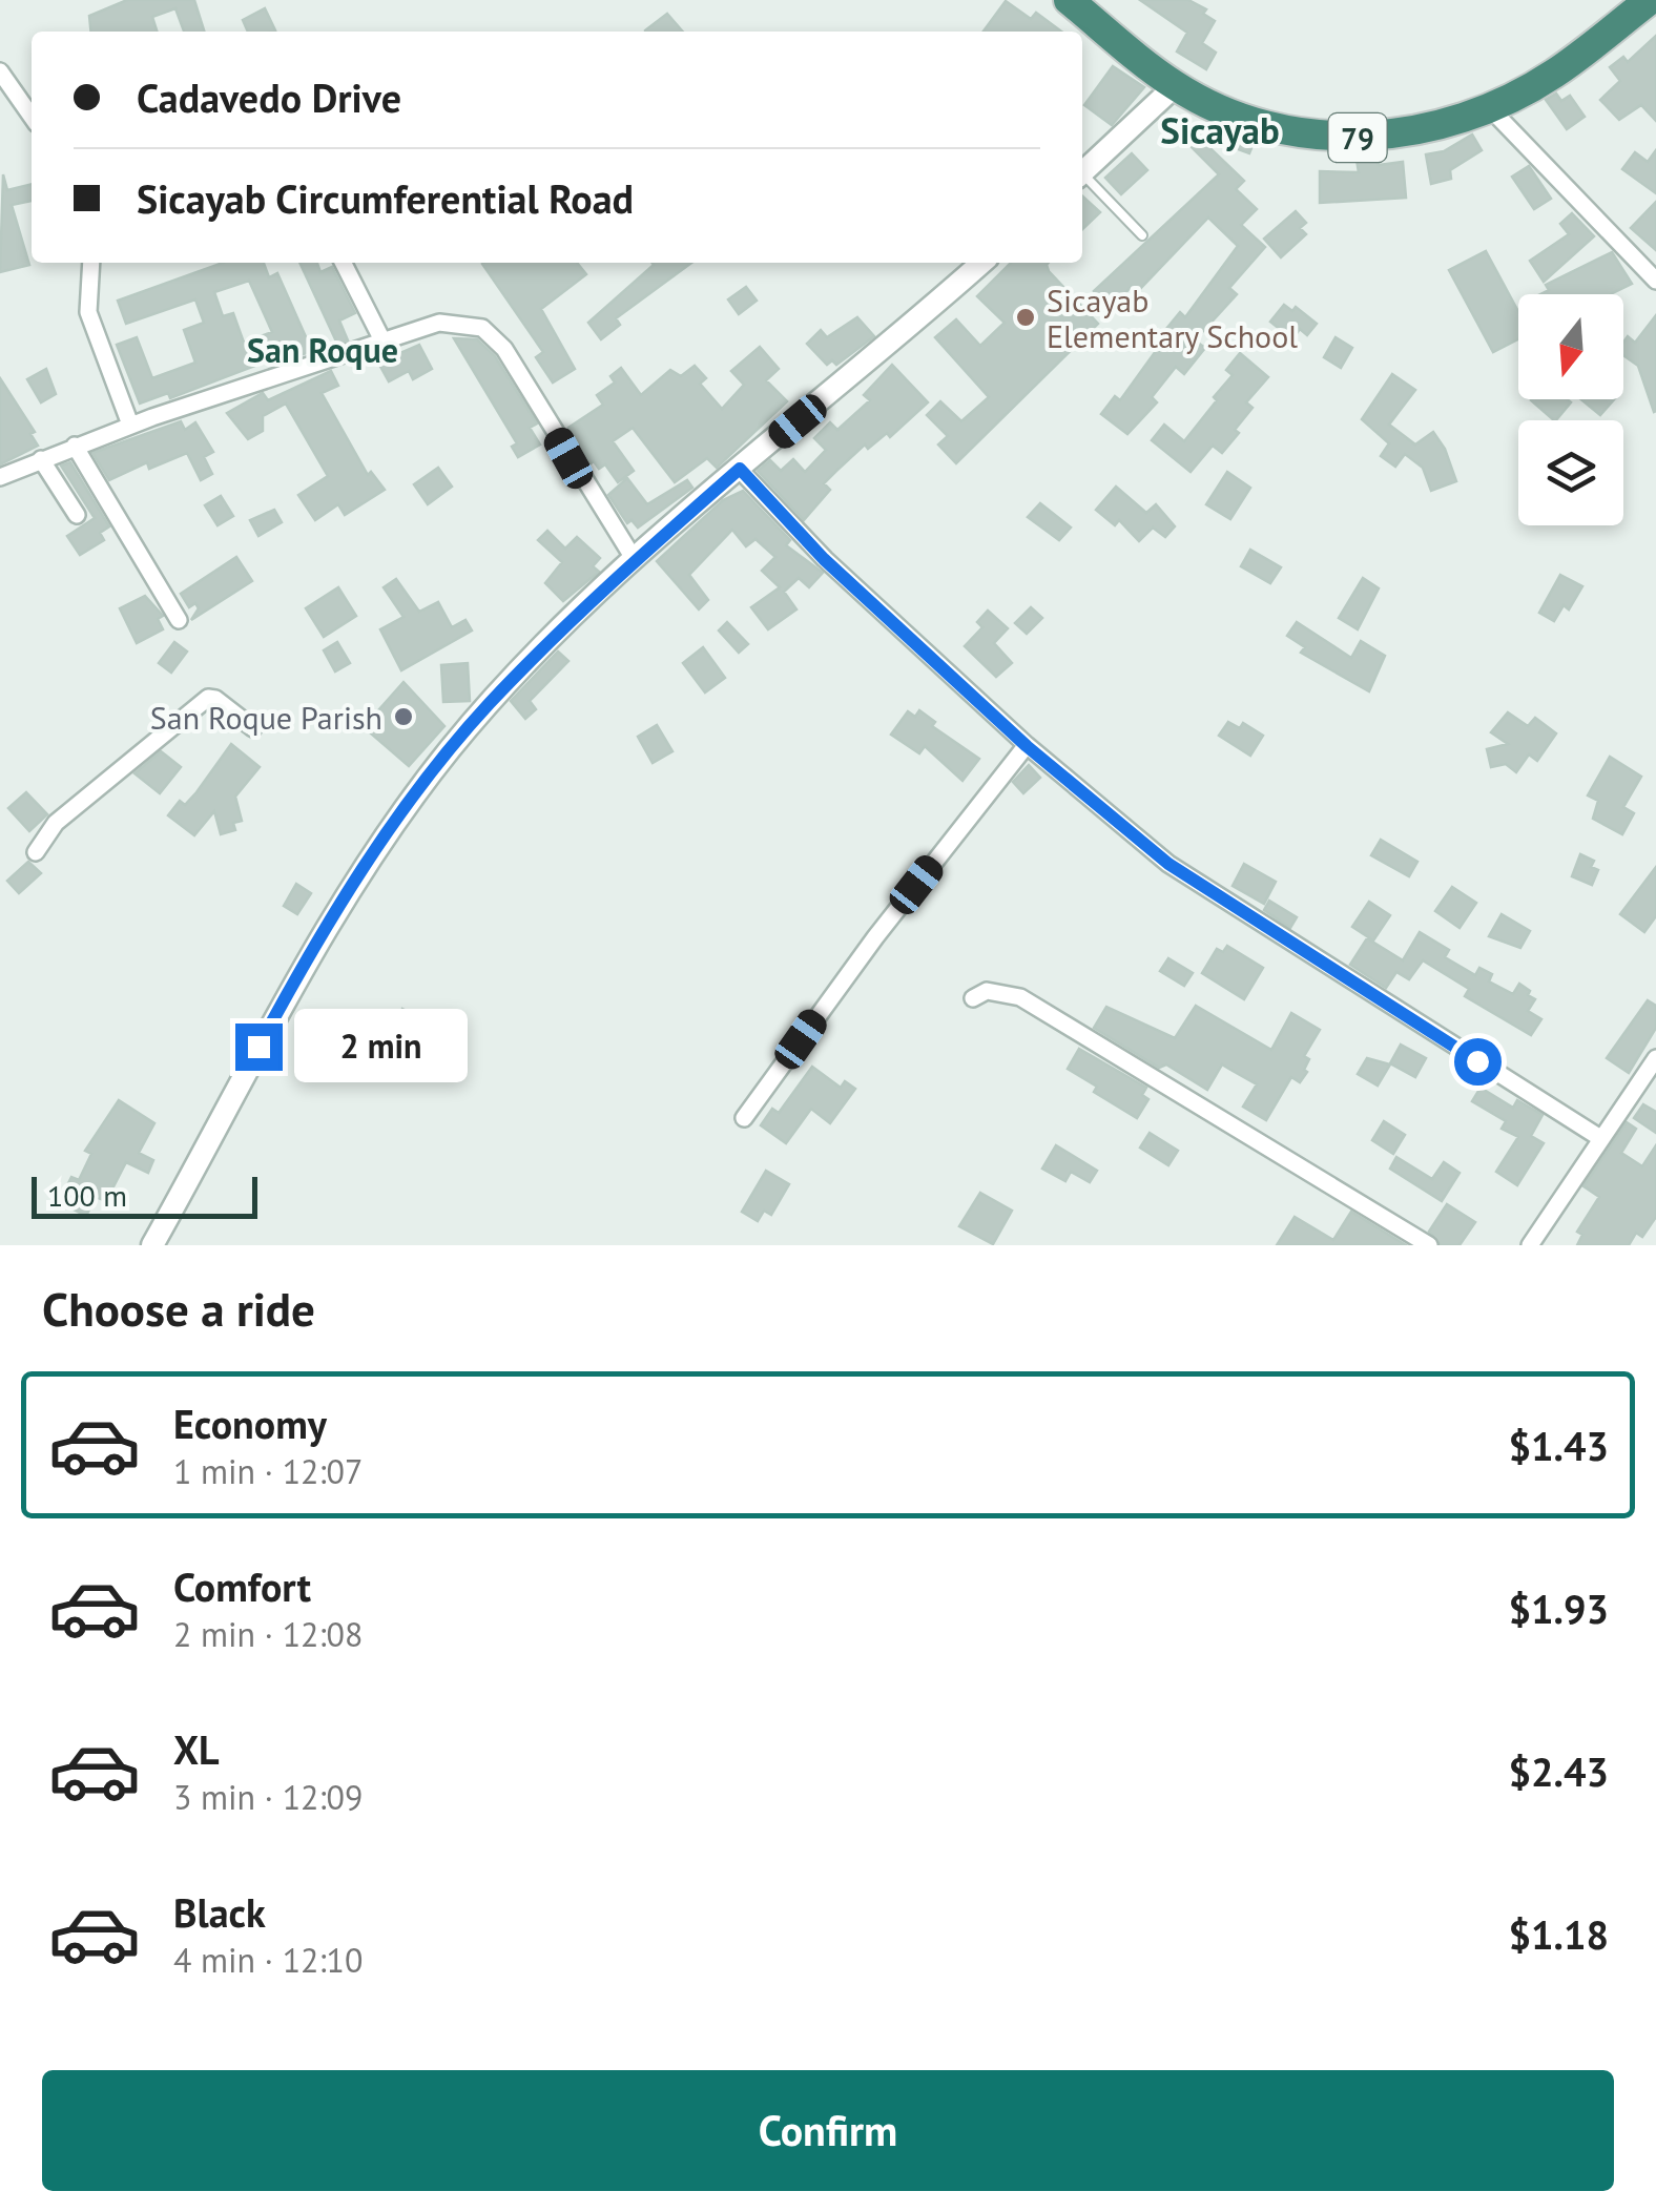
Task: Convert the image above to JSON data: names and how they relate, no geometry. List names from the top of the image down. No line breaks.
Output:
{"streets":{"highway":["79"]},"districts":["Sicayab","San Roque"],"places":["Sicayab Elementary School","San Roque Parish"],"scale_bar":"100 m","north":"bottom","page":{"banner":["Cadavedo Drive","Sicayab Circumferential Road"],"bubble":"2 min","scale":"100 m","heading":"Choose a ride","list":[{"name":"Economy","note":"1 min · 12:07","value":"$1.43"},{"name":"Comfort","note":"2 min · 12:08","value":"$1.93"},{"name":"XL","note":"3 min · 12:09","value":"$2.43"},{"name":"Black","note":"4 min · 12:10","value":"$1.18"}],"buttons":"Confirm"}}
